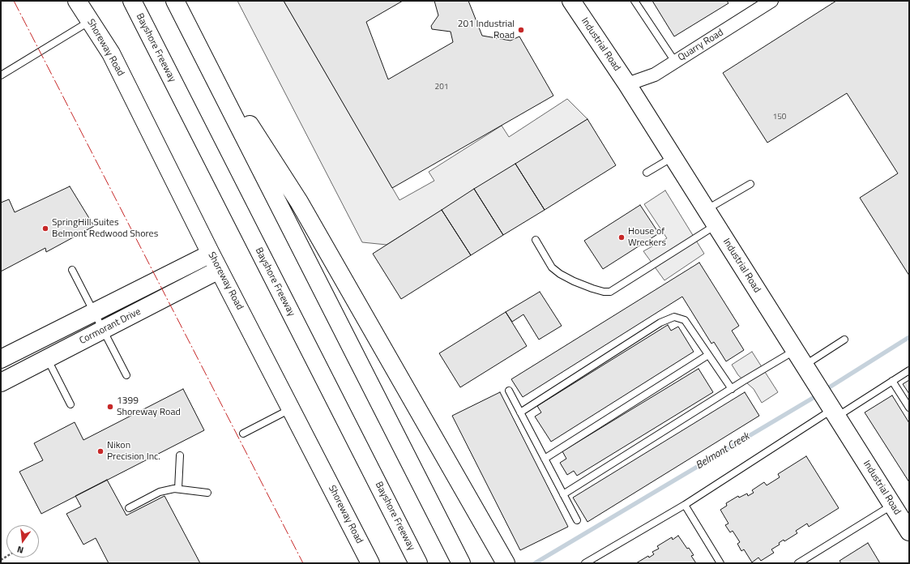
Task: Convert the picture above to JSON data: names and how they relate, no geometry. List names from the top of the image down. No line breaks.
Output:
{"streets":{"main road":["Industrial Road","Shoreway Road","Bayshore Freeway","Cormorant Drive"],"street":["Quarry Road"]},"crossings":[["Industrial Road","Quarry Road"],["Shoreway Road","Cormorant Drive"]],"water":["Belmont Creek"],"places":["201 Industrial Road","SpringHill Suites Belmont Redwood Shores","House of Wreckers","1399 Shoreway Road","Nikon Precision Inc."],"house_numbers":["201","150"],"north":"bottom"}
